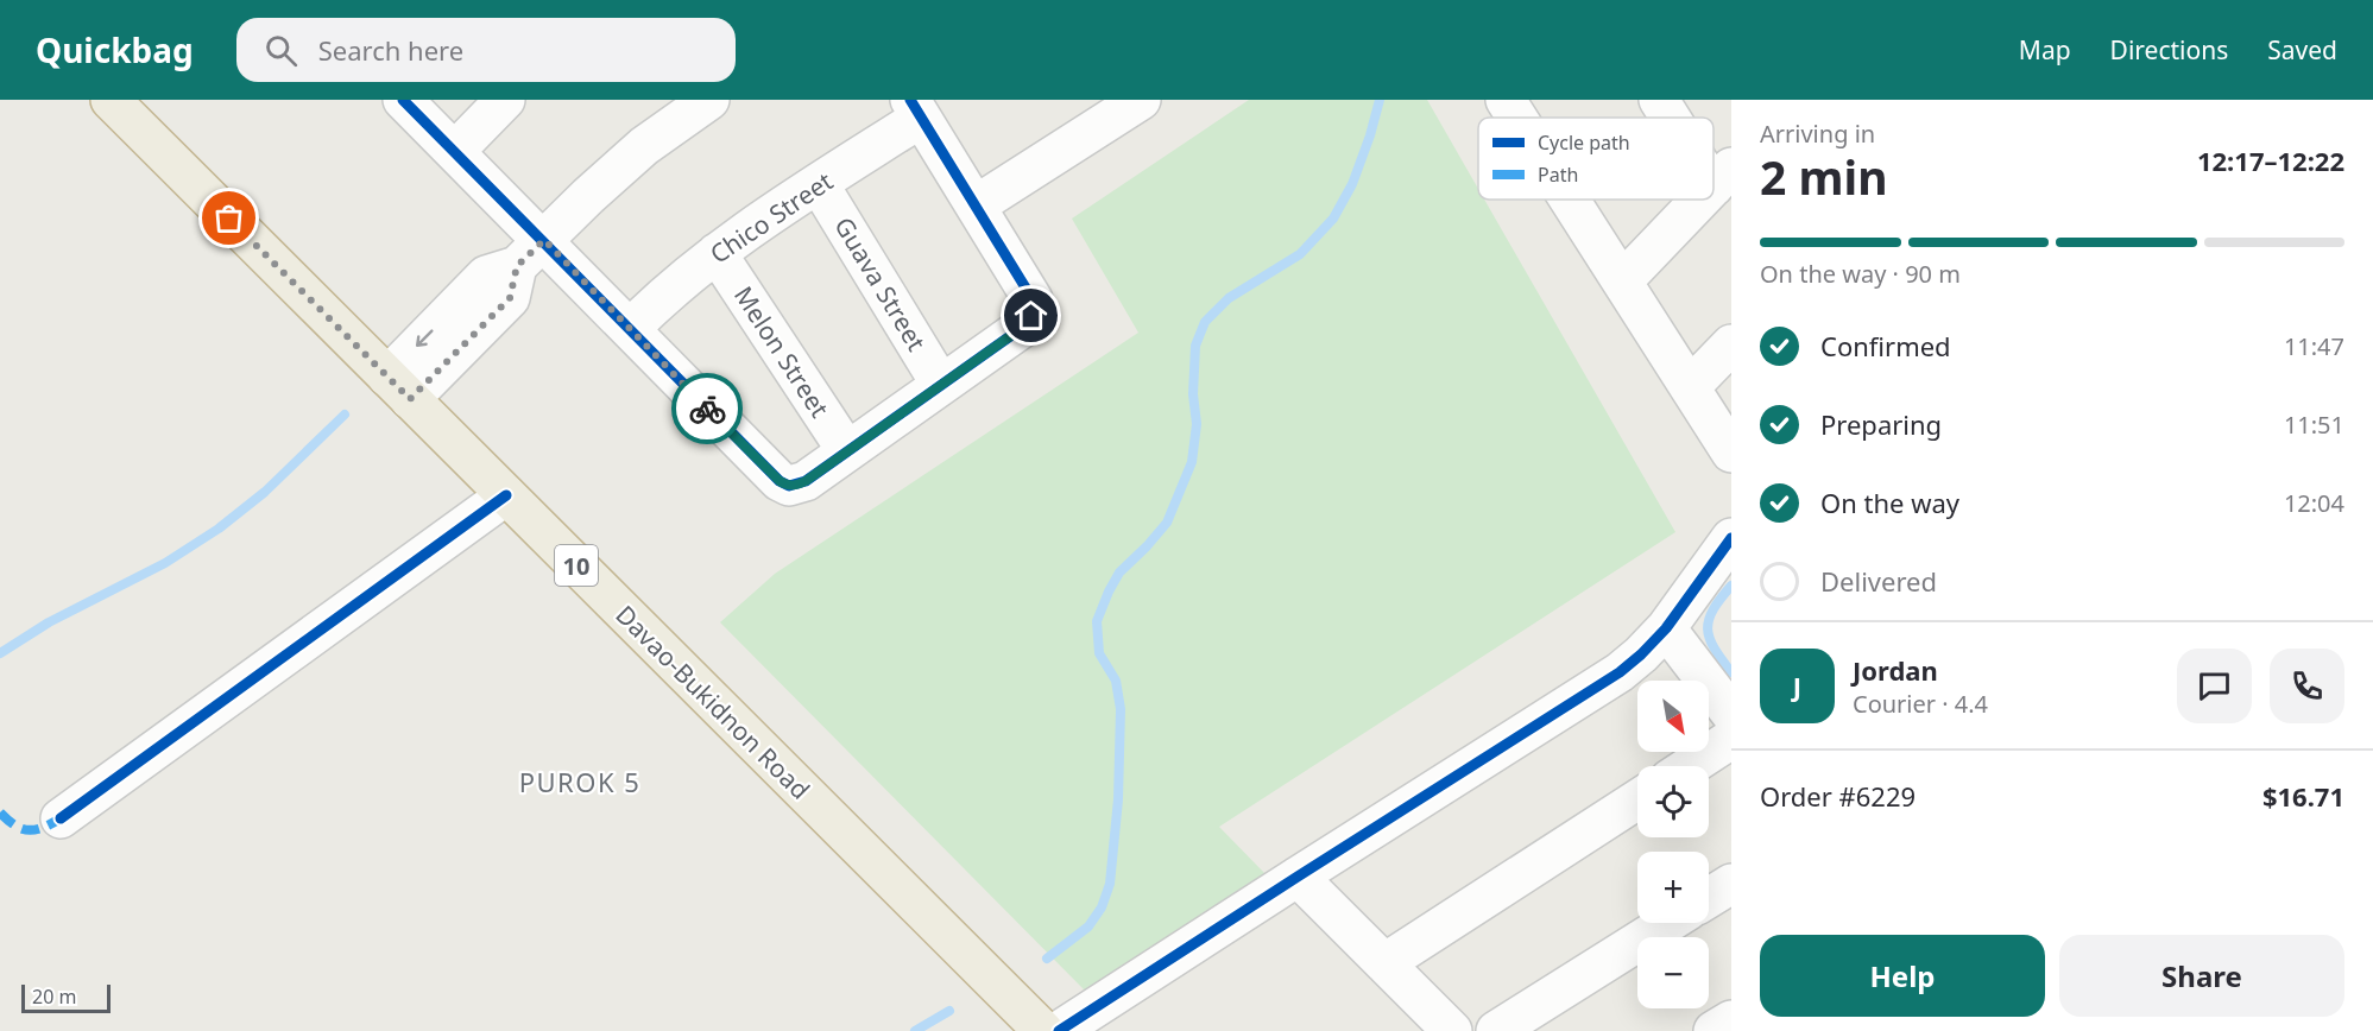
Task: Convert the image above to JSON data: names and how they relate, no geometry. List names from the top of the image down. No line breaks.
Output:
{"streets":{"highway":["10","Davao-Bukidnon Road"],"street":["Chico Street","Guava Street","Melon Street"]},"crossings":[["Chico Street","Guava Street"],["Chico Street","Melon Street"]],"districts":["PUROK 5"],"legend":["Cycle path","Path"],"scale_bar":"20 m","north":"bottom right","page":{"header":"Quickbag","search":"Search here","nav":["Map","Directions","Saved"],"heading":["2 min","Arriving in","12:17–12:22"],"panel":["Jordan","Courier · 4.4","Order #6229","$16.71"],"bar":"On the way · 90 m","list":[["Confirmed","11:47"],["Preparing","11:51"],["On the way","12:04"],"Delivered"],"round":"J","map_buttons":["+","−"],"buttons":["Help","Share"],"scale":"20 m"}}
